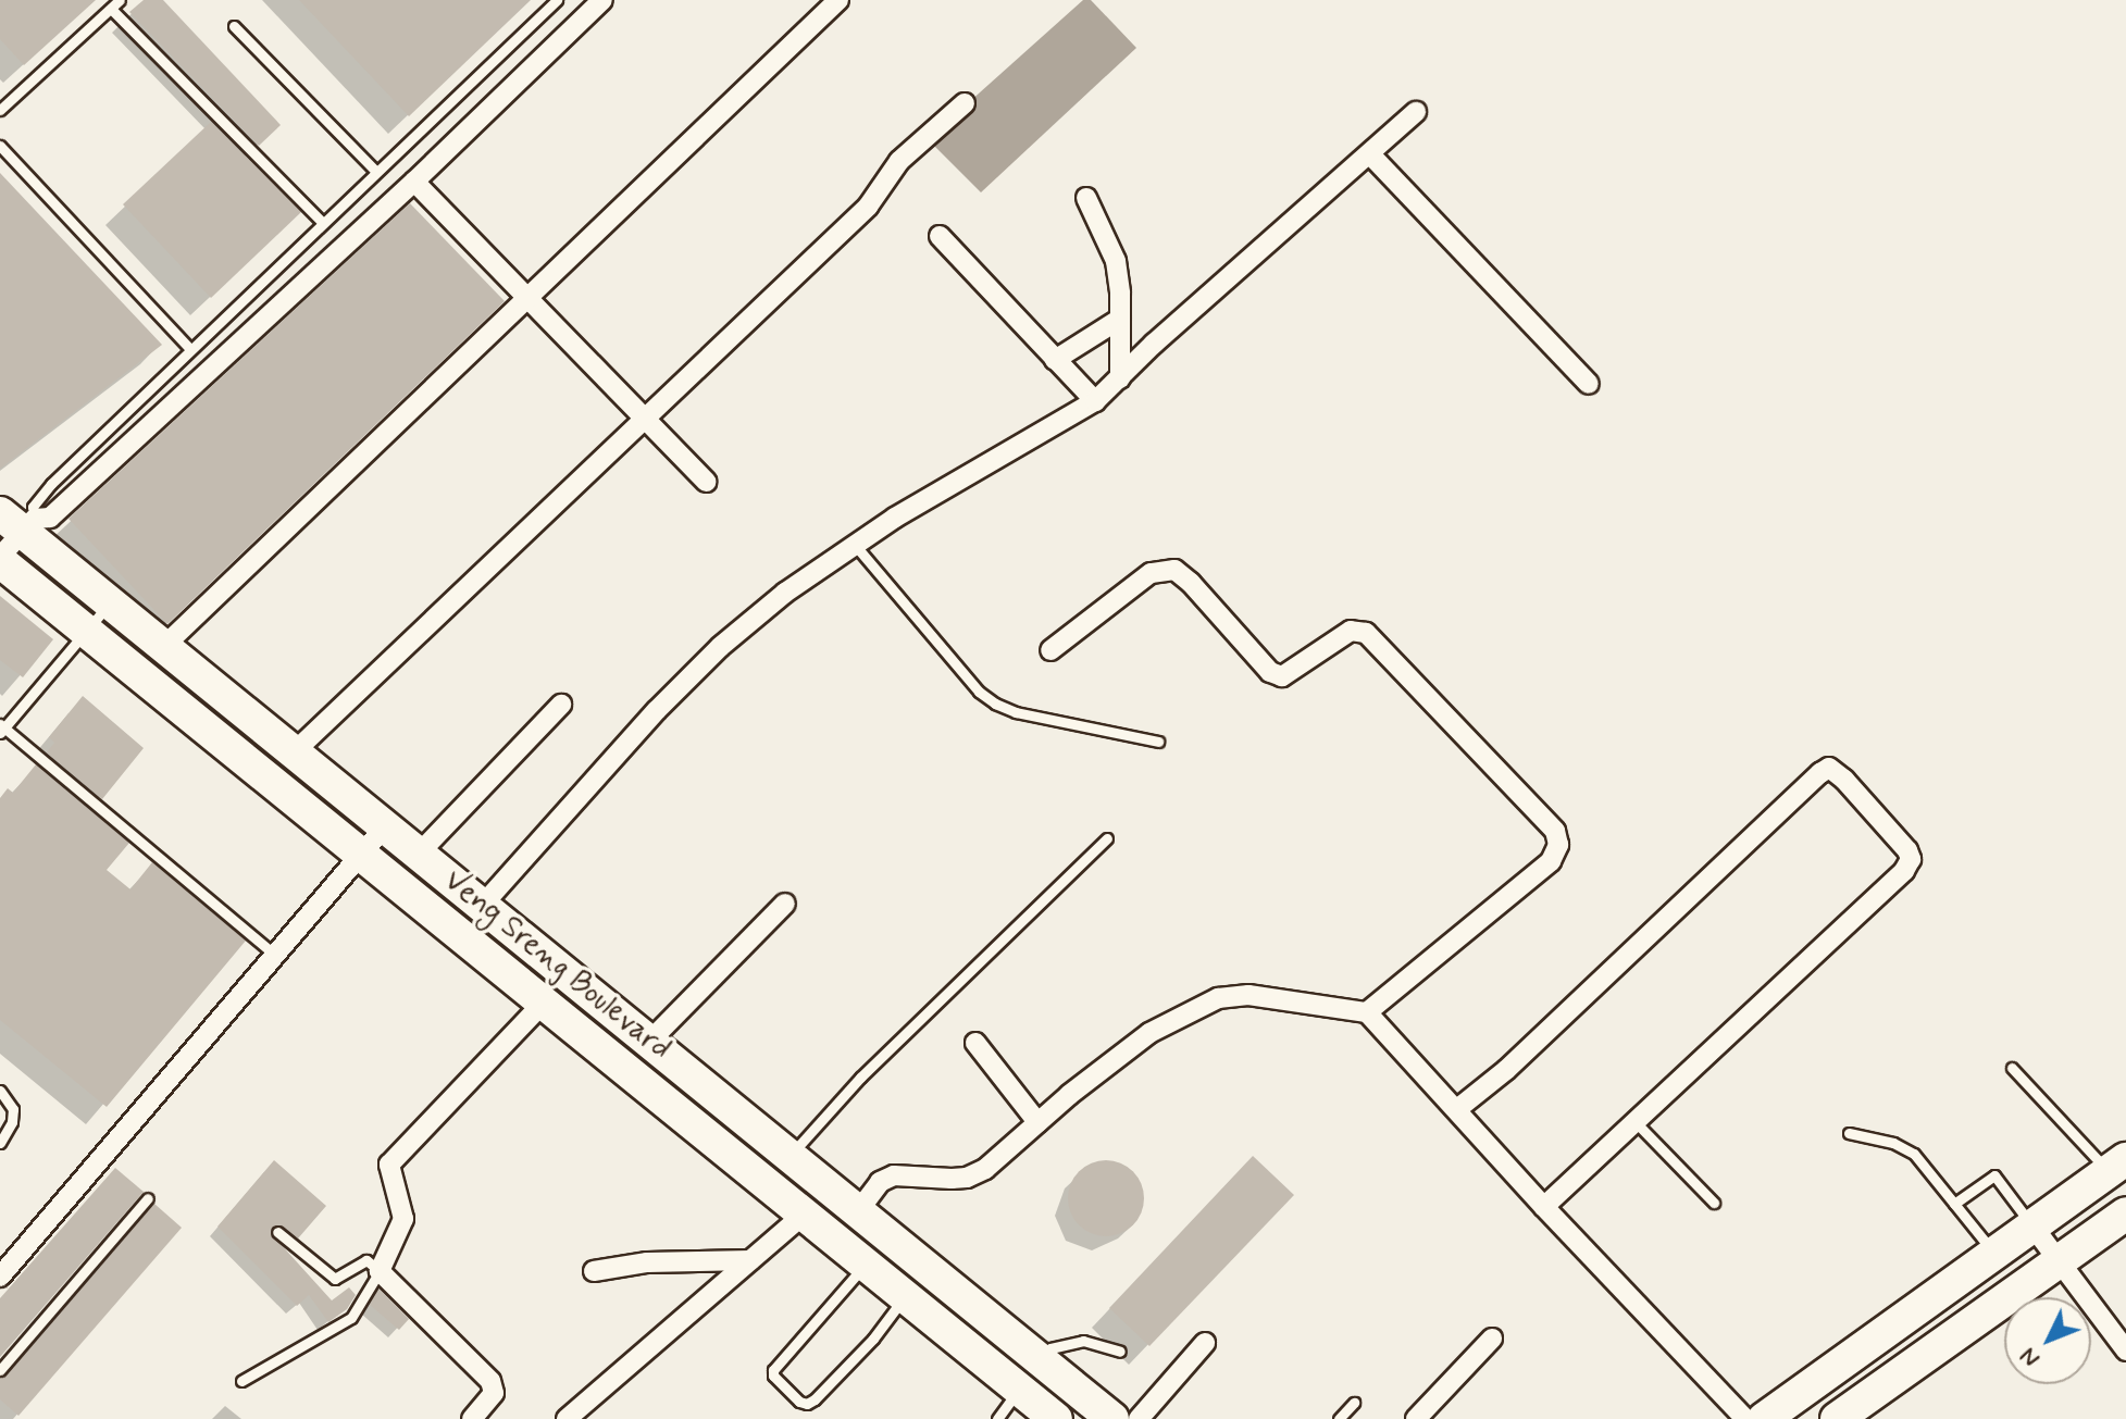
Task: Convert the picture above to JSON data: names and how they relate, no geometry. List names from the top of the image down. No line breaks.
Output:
{"streets":{"main road":["Veng Sreng Boulevard"]},"north":"bottom left"}
